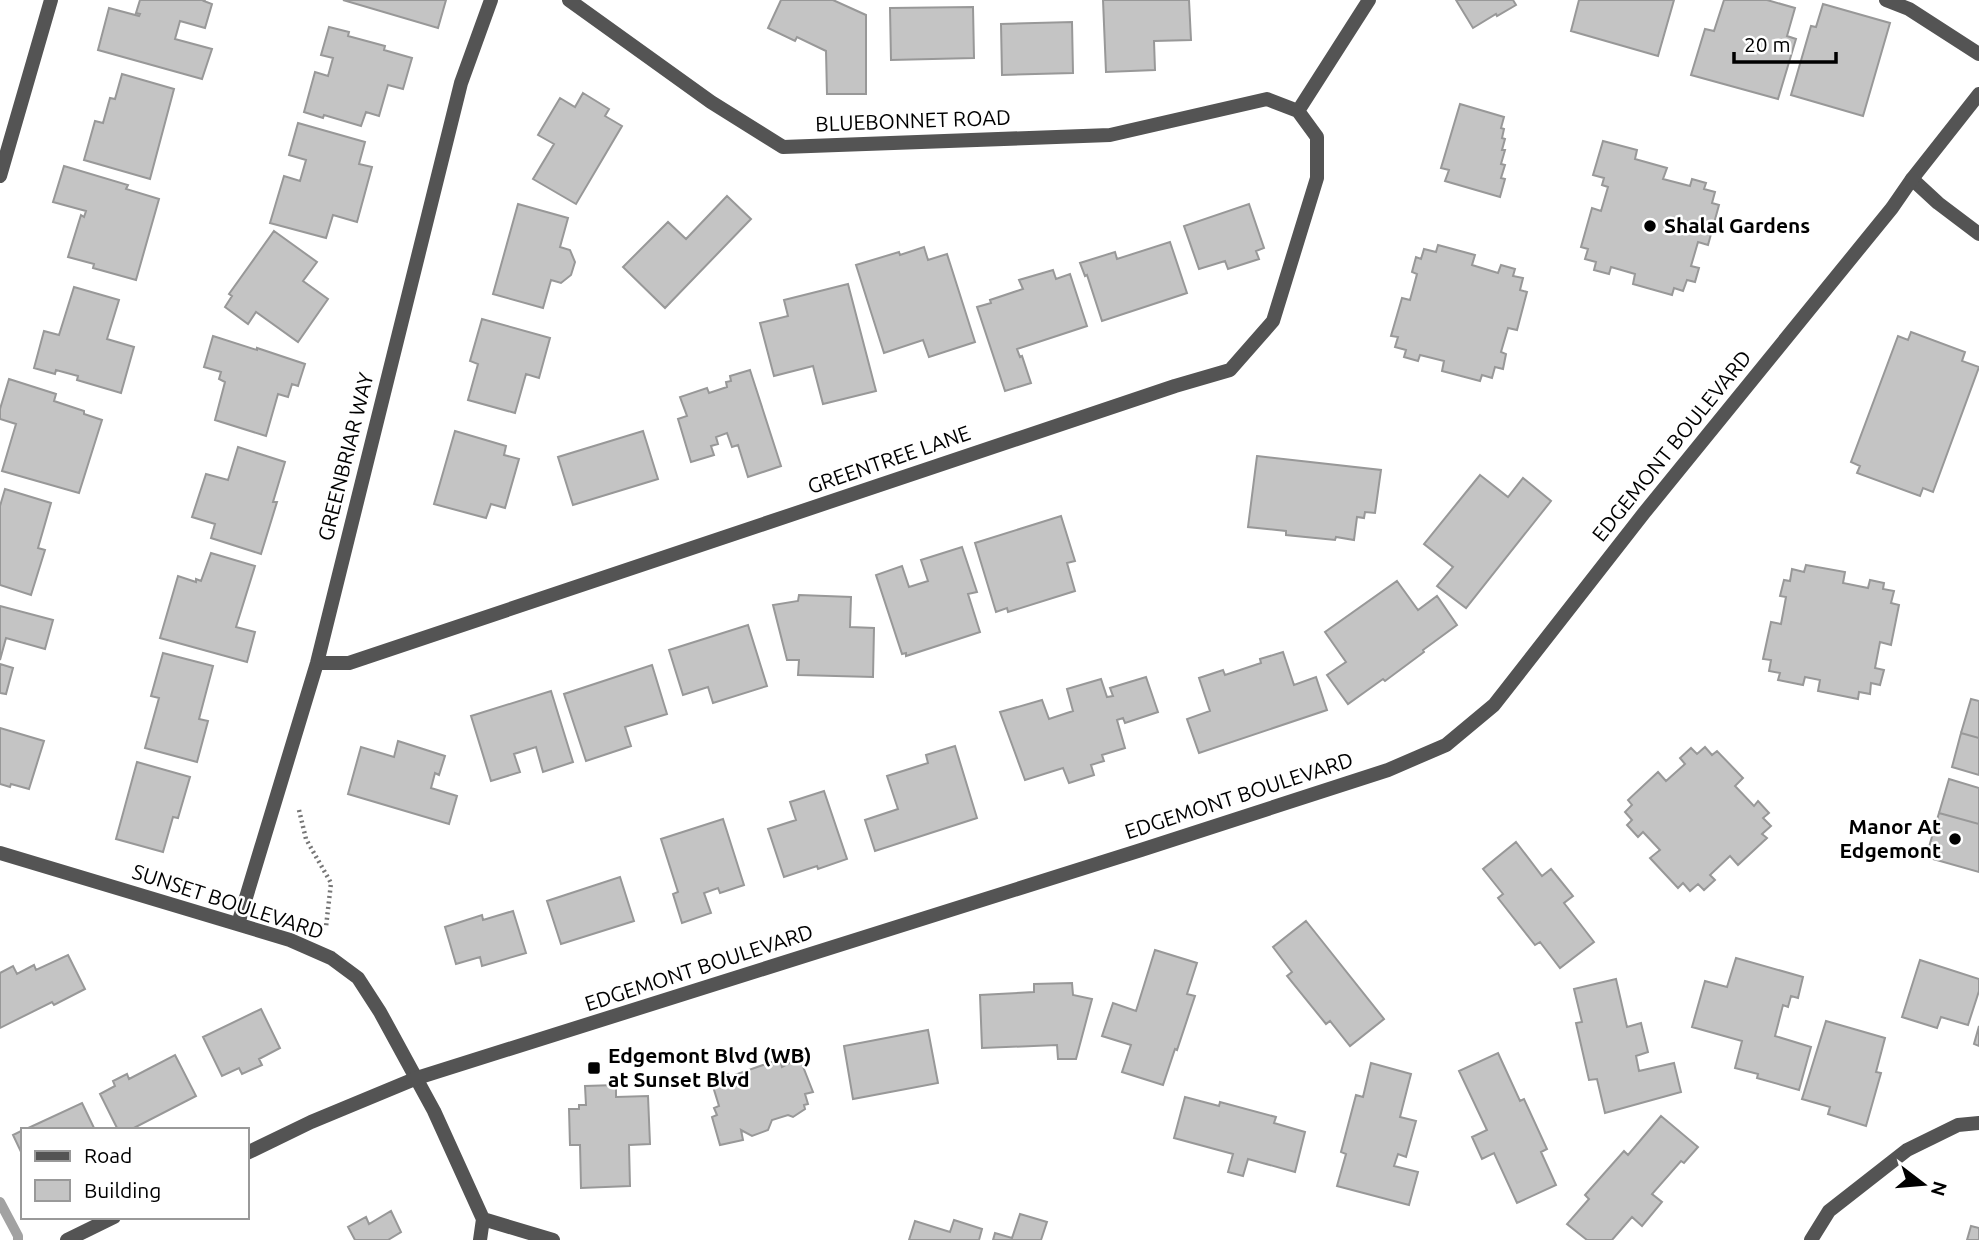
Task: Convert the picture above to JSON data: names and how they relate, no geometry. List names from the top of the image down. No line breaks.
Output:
{"streets":{"street":["BLUEBONNET ROAD","EDGEMONT BOULEVARD","GREENBRIAR WAY","GREENTREE LANE","SUNSET BOULEVARD"]},"crossings":[["BLUEBONNET ROAD","GREENTREE LANE"],["EDGEMONT BOULEVARD","SUNSET BOULEVARD"],["GREENBRIAR WAY","GREENTREE LANE"],["GREENBRIAR WAY","SUNSET BOULEVARD"]],"places":{"other":["Shalal Gardens","Manor At Edgemont"],"transit":["Edgemont Blvd (WB) at Sunset Blvd"]},"legend":["Road","Building"],"scale_bar":"20 m","north":"right"}
